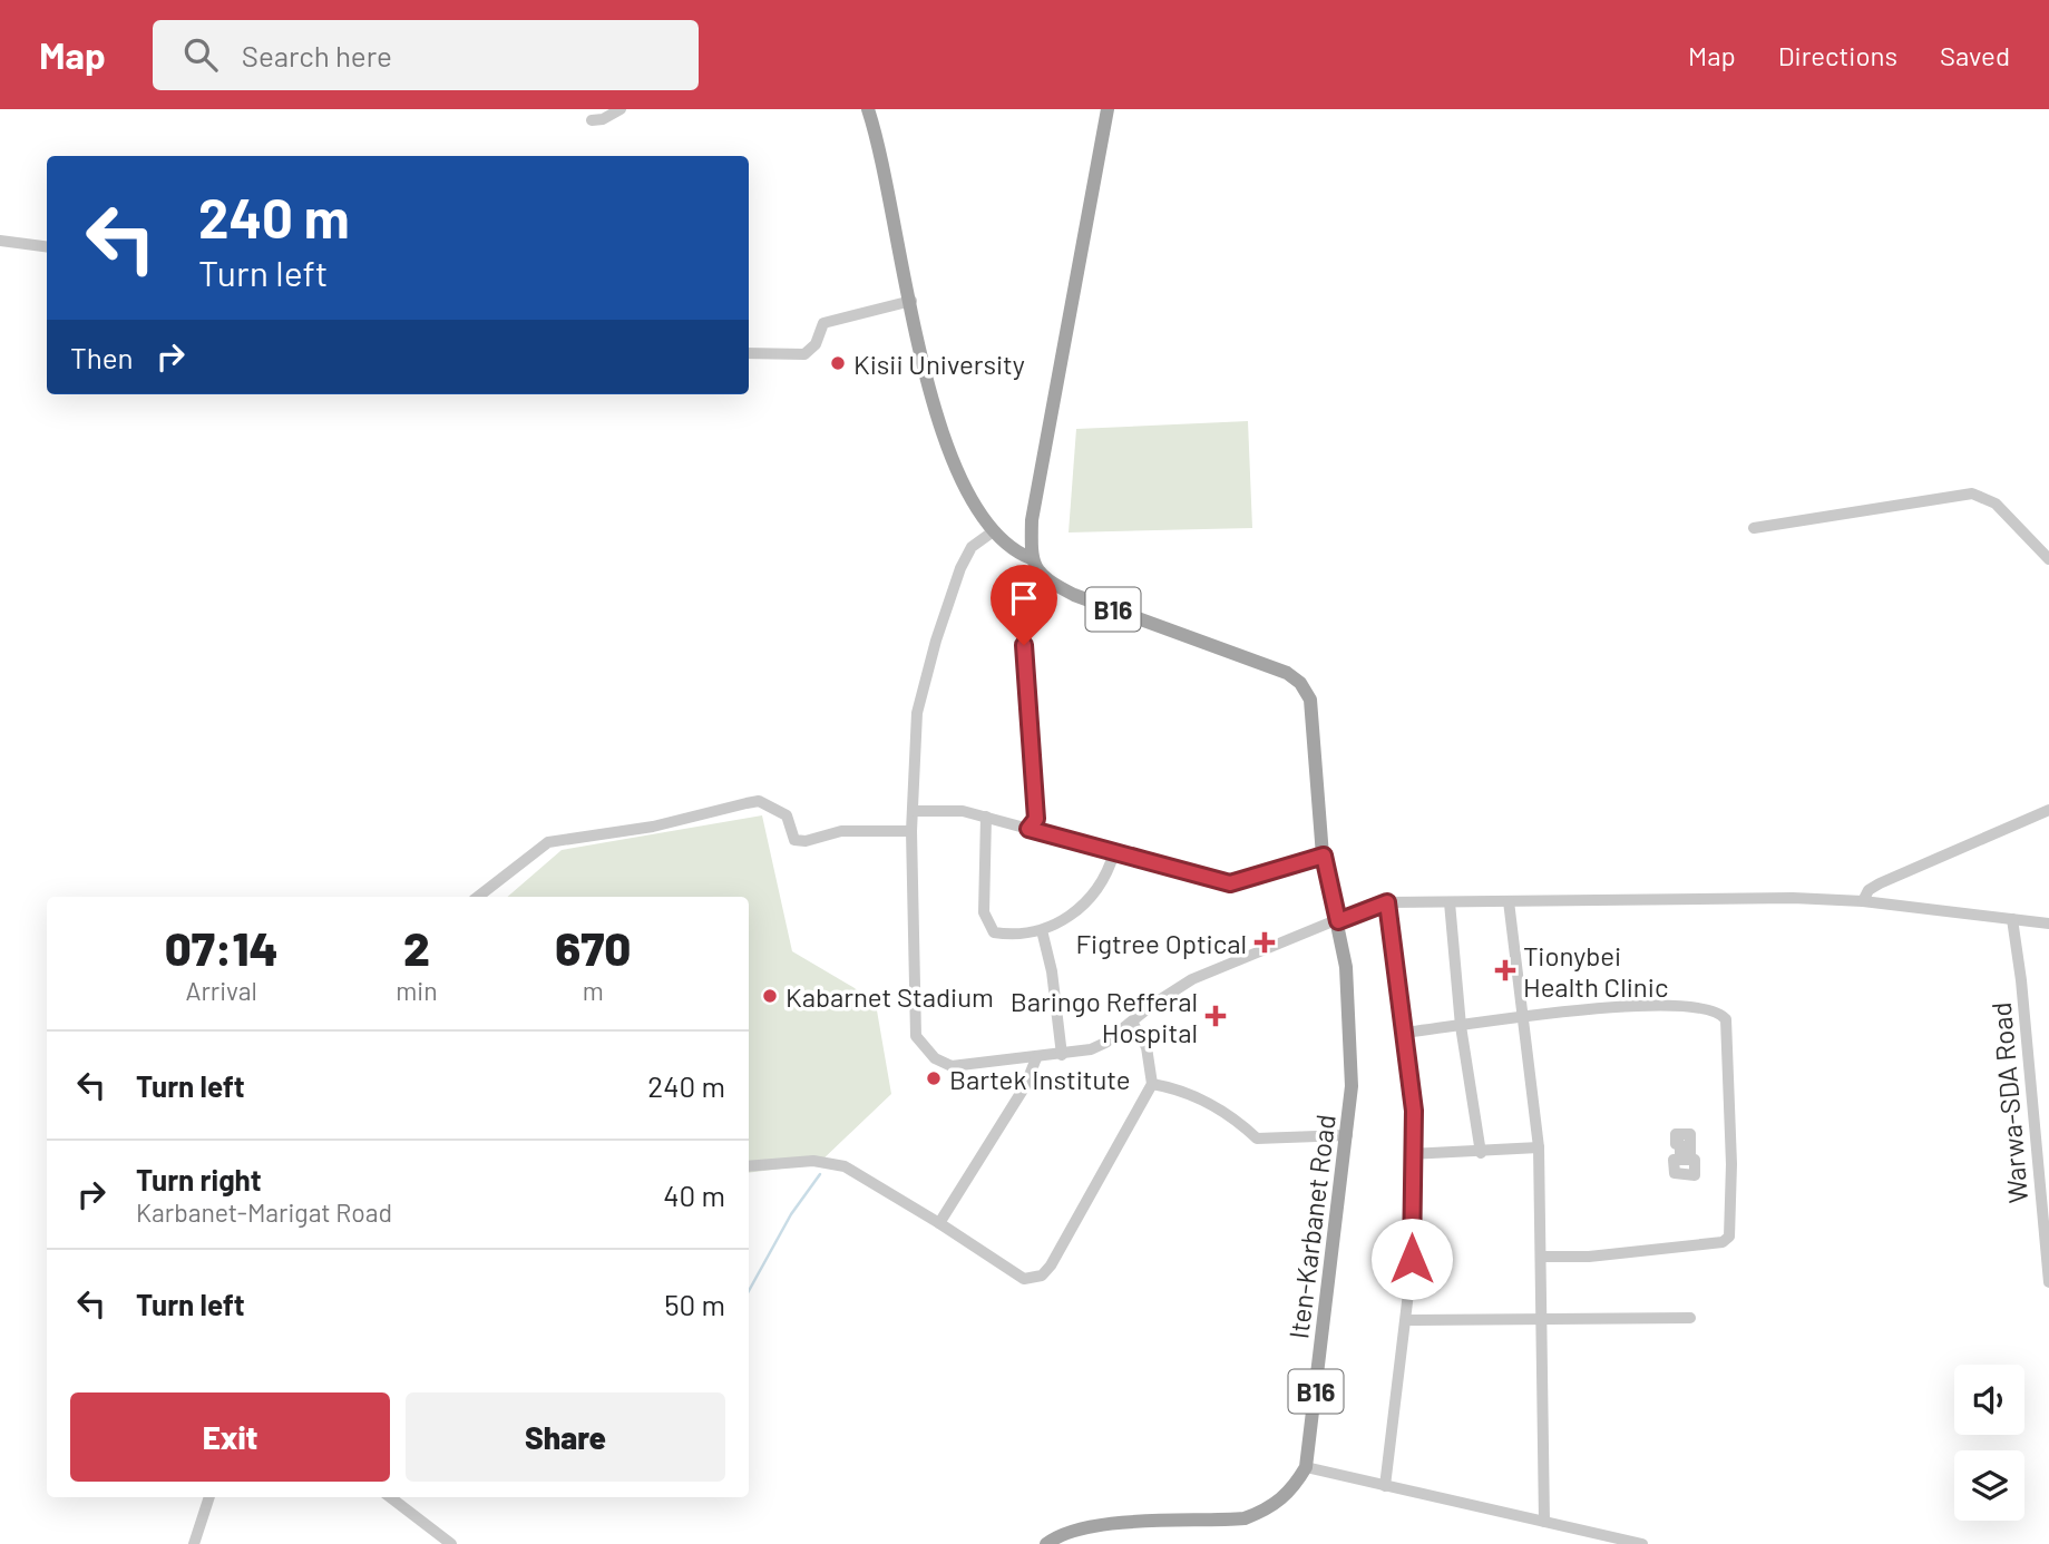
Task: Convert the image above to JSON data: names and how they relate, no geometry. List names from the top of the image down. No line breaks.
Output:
{"streets":{"main road":["B16","Iten-Karbanet Road"],"street":["Warwa-SDA Road"]},"crossings":[["B16","Iten-Karbanet Road"]],"places":{"other":["Kisii University","Kabarnet Stadium","Bartek Institute"],"health":["Figtree Optical","Tionybei Health Clinic","Baringo Refferal Hospital"]},"page":{"header":"Map","search":"Search here","nav":["Map","Directions","Saved"],"turn":["240 m","Turn left"],"then":"Then","eta":["07:14","Arrival","2","min","670","m"],"list":[{"name":"Turn left","value":"240 m"},{"name":"Turn right","note":"Karbanet-Marigat Road","value":"40 m"},{"name":"Turn left","value":"50 m"}],"buttons":["Exit","Share"]}}
